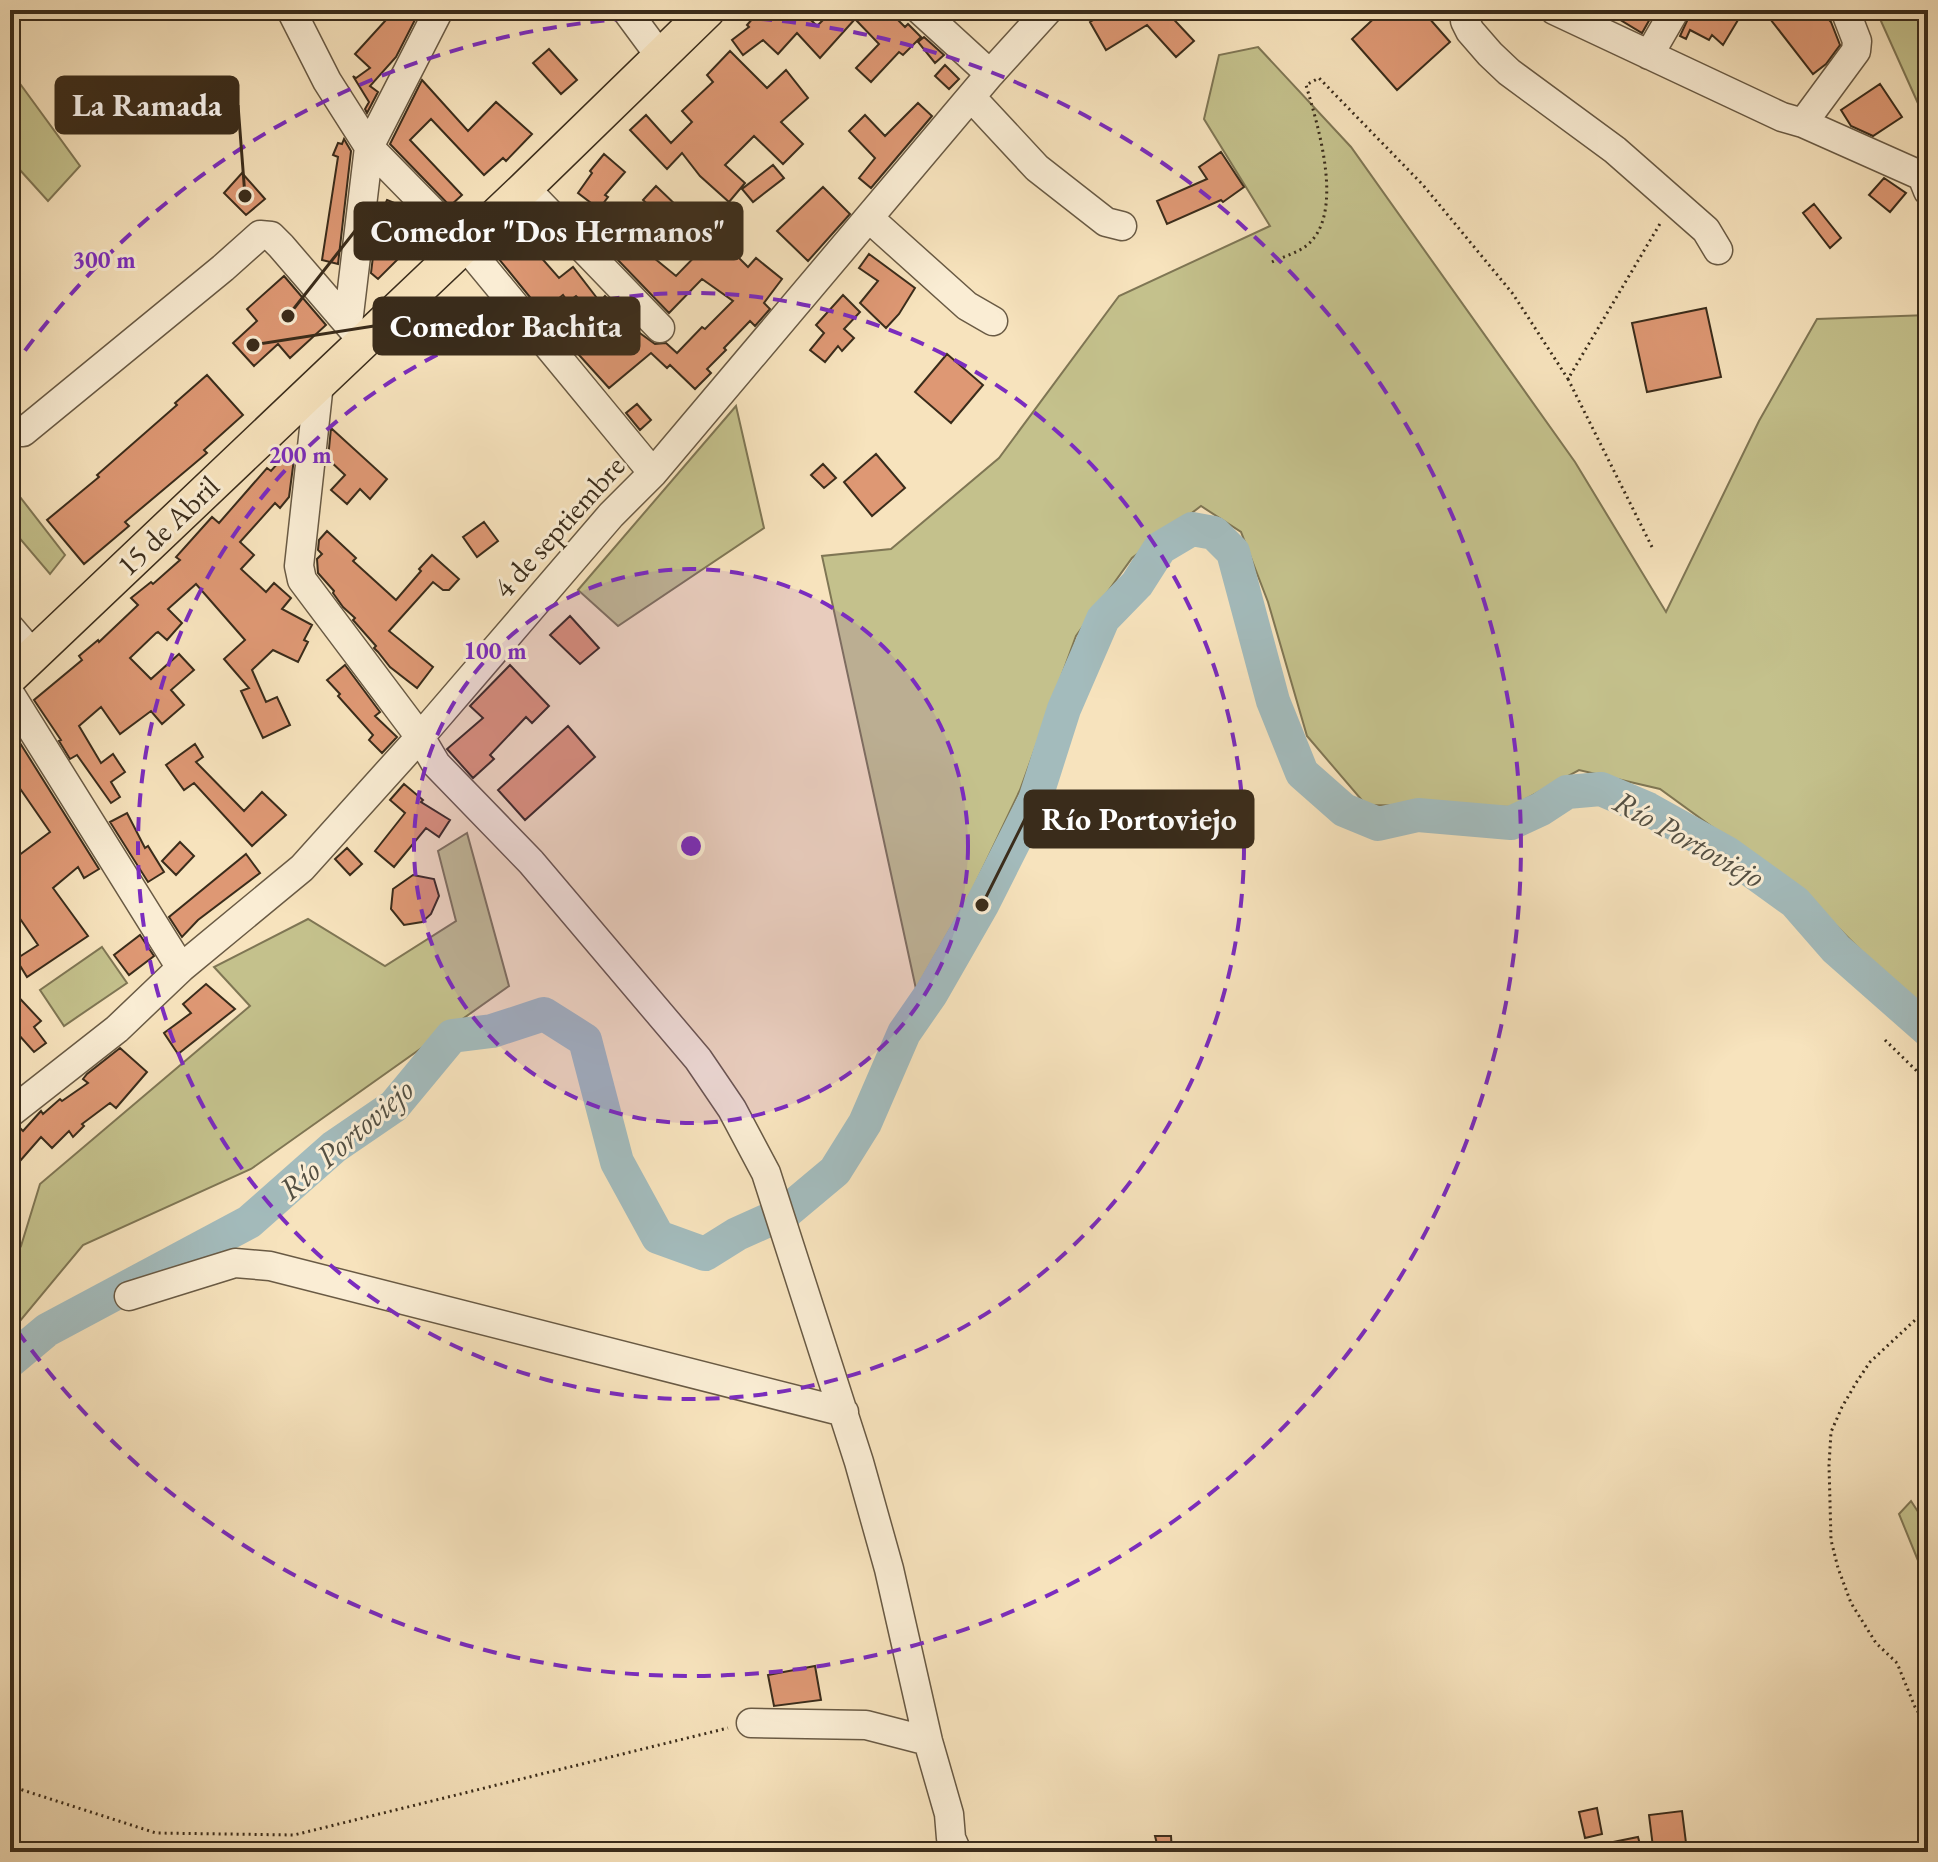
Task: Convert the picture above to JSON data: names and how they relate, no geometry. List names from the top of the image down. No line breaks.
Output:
{"streets":{"main road":["15 de Abril"],"street":["4 de septiembre"]},"water":["Río Portoviejo"],"places":["La Ramada","Comedor \"Dos Hermanos\"","Comedor Bachita","Río Portoviejo"],"rings":["300 m","200 m","100 m"]}
